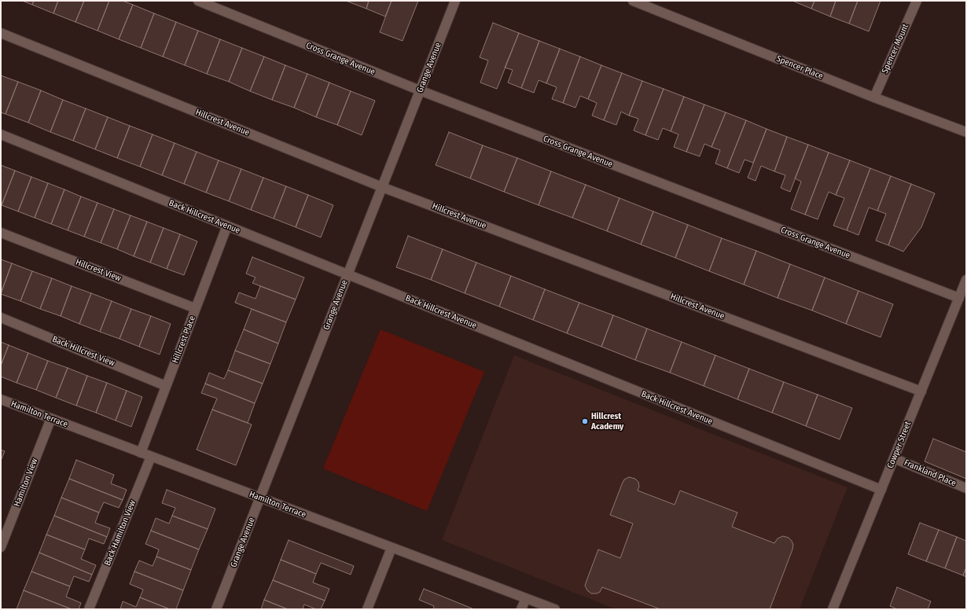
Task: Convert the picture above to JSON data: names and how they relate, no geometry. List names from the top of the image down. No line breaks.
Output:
{"streets":{"street":["Spencer Mount","Cross Grange Avenue","Grange Avenue","Spencer Place","Hillcrest Avenue","Back Hillcrest Avenue","Hillcrest View","Hillcrest Place","Back Hillcrest View","Hamilton Terrace","Cowper Street","Frankland Place","Hamilton View","Back Hamilton View"]},"crossings":[["Spencer Mount","Spencer Place"],["Cross Grange Avenue","Grange Avenue"],["Cross Grange Avenue","Cowper Street"],["Grange Avenue","Hillcrest Avenue"],["Grange Avenue","Back Hillcrest Avenue"],["Grange Avenue","Hamilton Terrace"],["Hillcrest Avenue","Cowper Street"],["Back Hillcrest Avenue","Hillcrest Place"],["Back Hillcrest Avenue","Cowper Street"],["Hillcrest View","Hillcrest Place"],["Hillcrest Place","Back Hillcrest View"],["Hillcrest Place","Hamilton Terrace"],["Hamilton Terrace","Hamilton View"],["Hamilton Terrace","Back Hamilton View"],["Cowper Street","Frankland Place"]],"places":["Hillcrest Academy"]}
